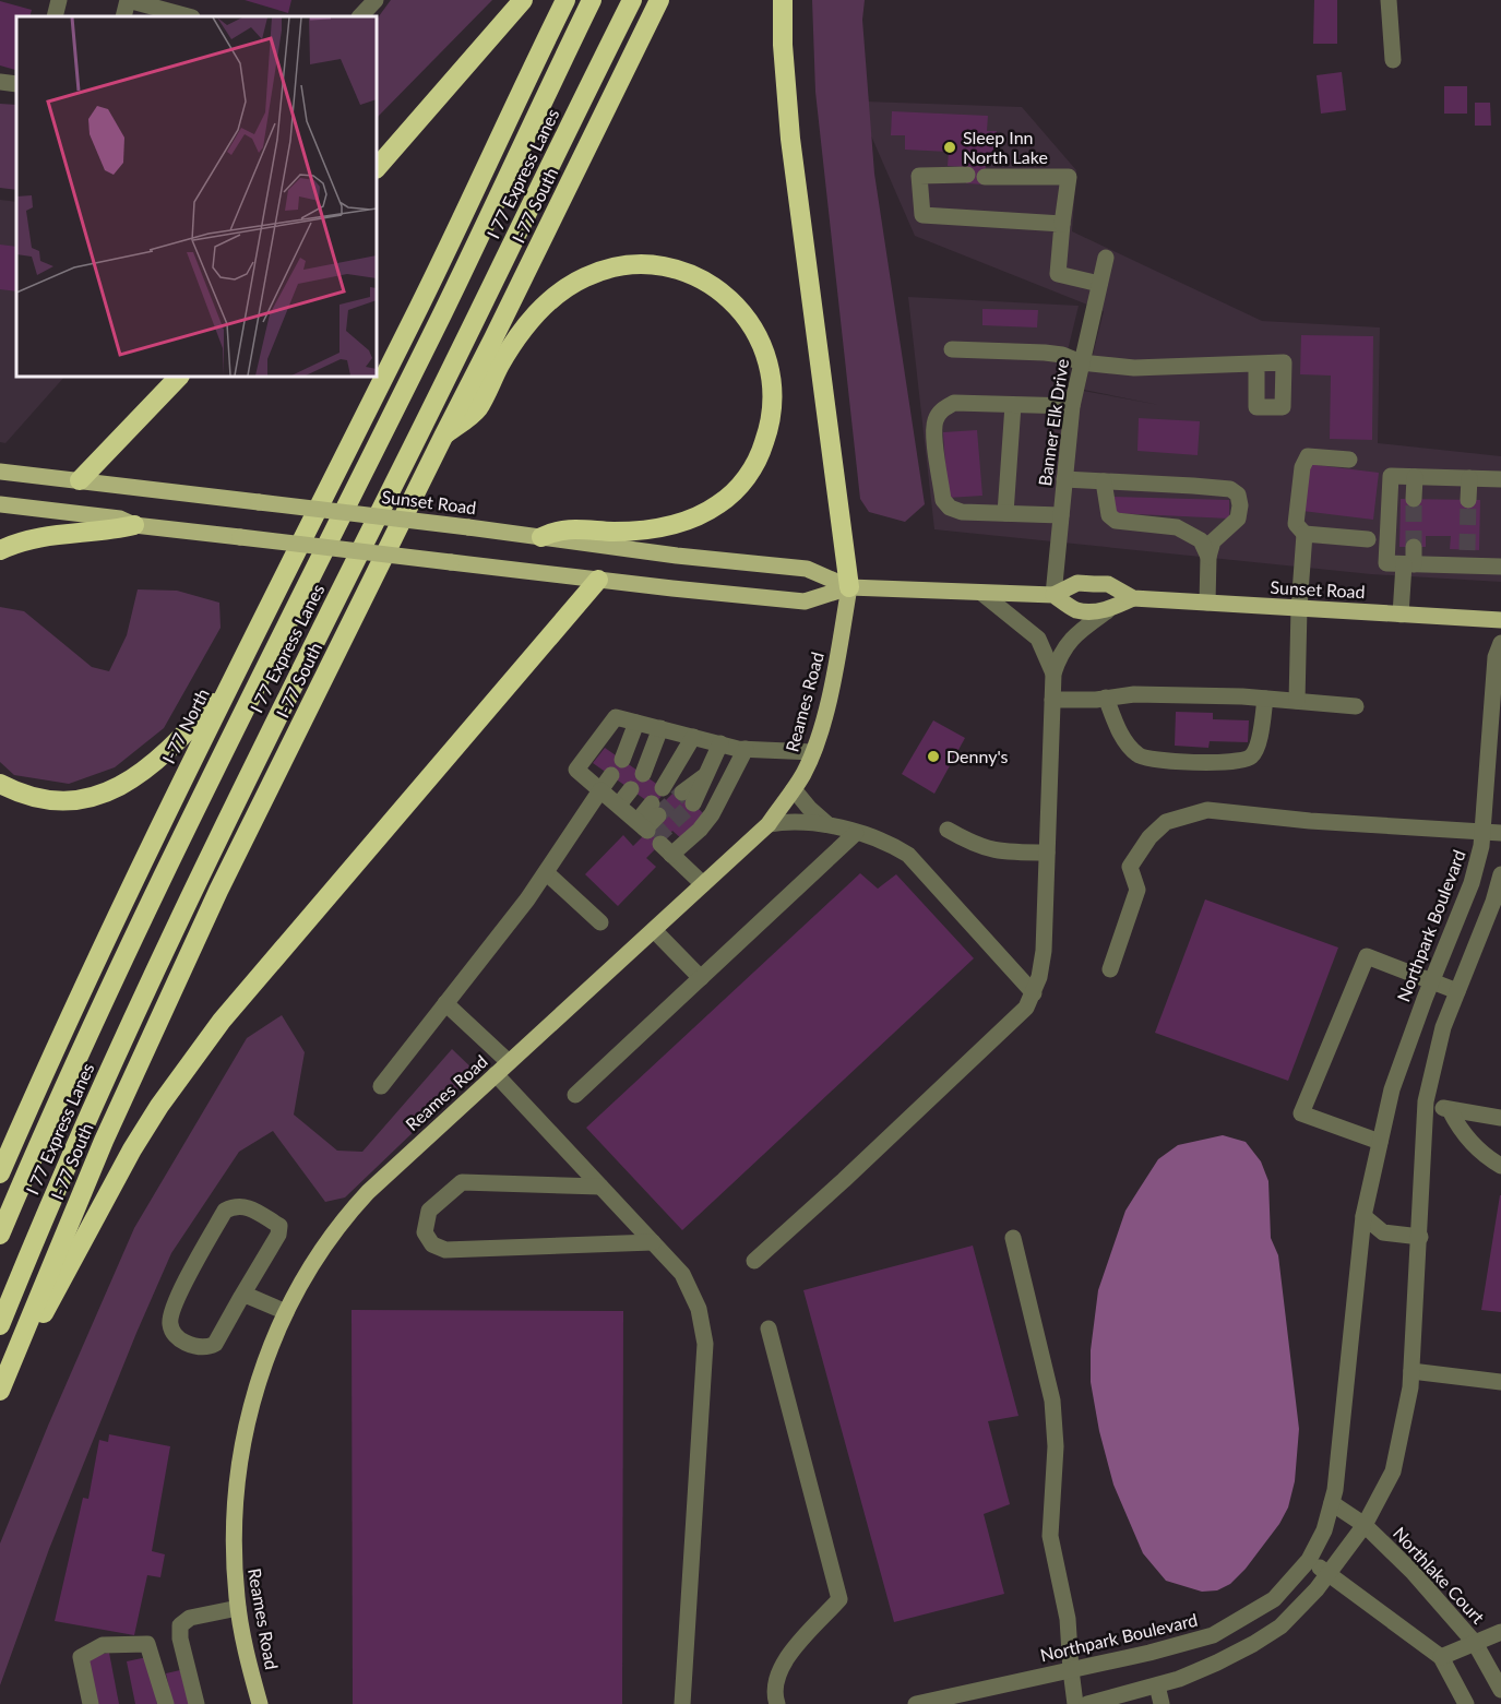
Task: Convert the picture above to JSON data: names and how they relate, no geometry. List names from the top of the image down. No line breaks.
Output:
{"streets":{"highway":["I 77 Express Lanes","I-77 South","I-77 North"],"main road":["Sunset Road","Reames Road"],"street":["Banner Elk Drive","Northpark Boulevard","Northlake Court"]},"crossings":[["Banner Elk Drive","Sunset Road"],["Sunset Road","Reames Road"],["Northpark Boulevard","Northlake Court"]],"places":["Sleep Inn North Lake","Denny's"]}
